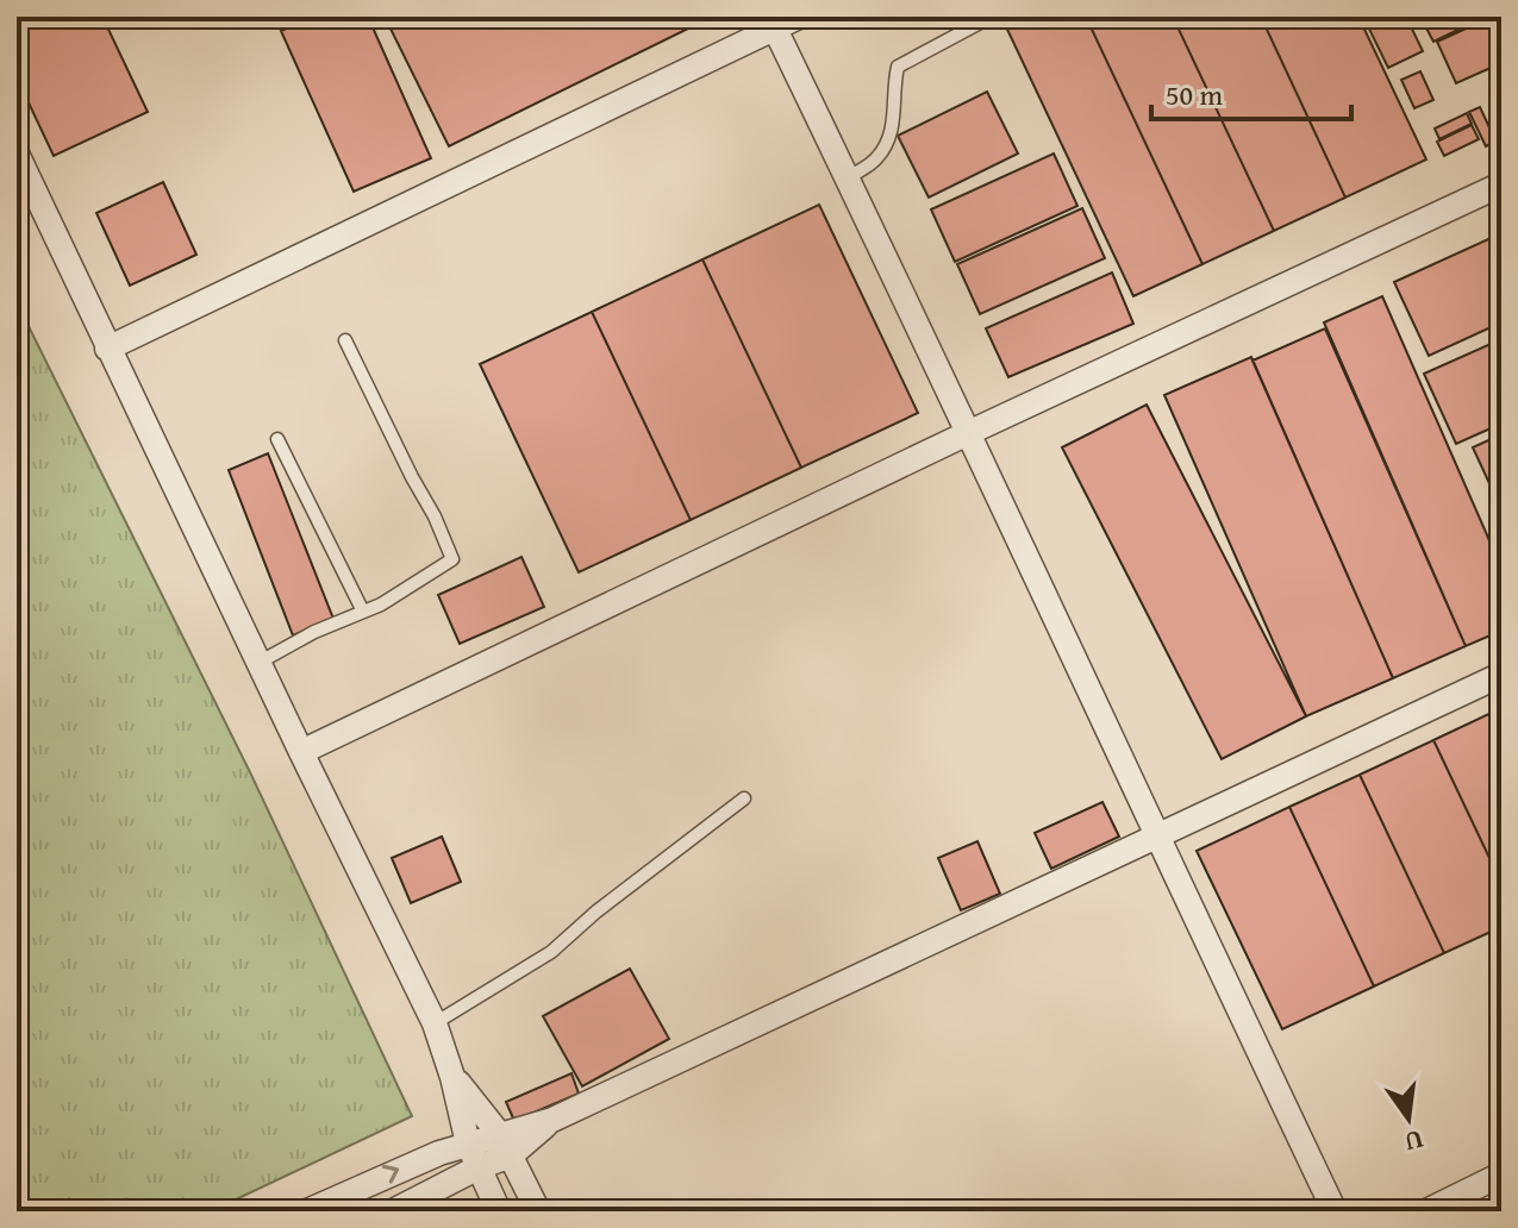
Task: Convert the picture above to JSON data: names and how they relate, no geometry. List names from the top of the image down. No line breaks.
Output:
{"scale_bar":"50 m","north":"bottom"}
